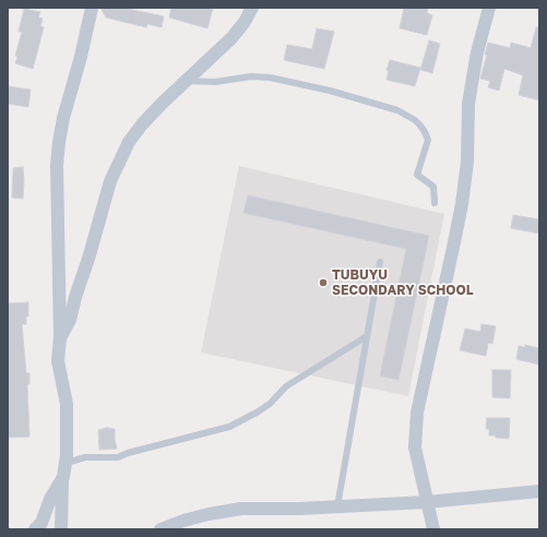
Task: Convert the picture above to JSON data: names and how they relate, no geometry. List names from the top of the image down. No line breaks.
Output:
{"places":["TUBUYU SECONDARY SCHOOL"]}
